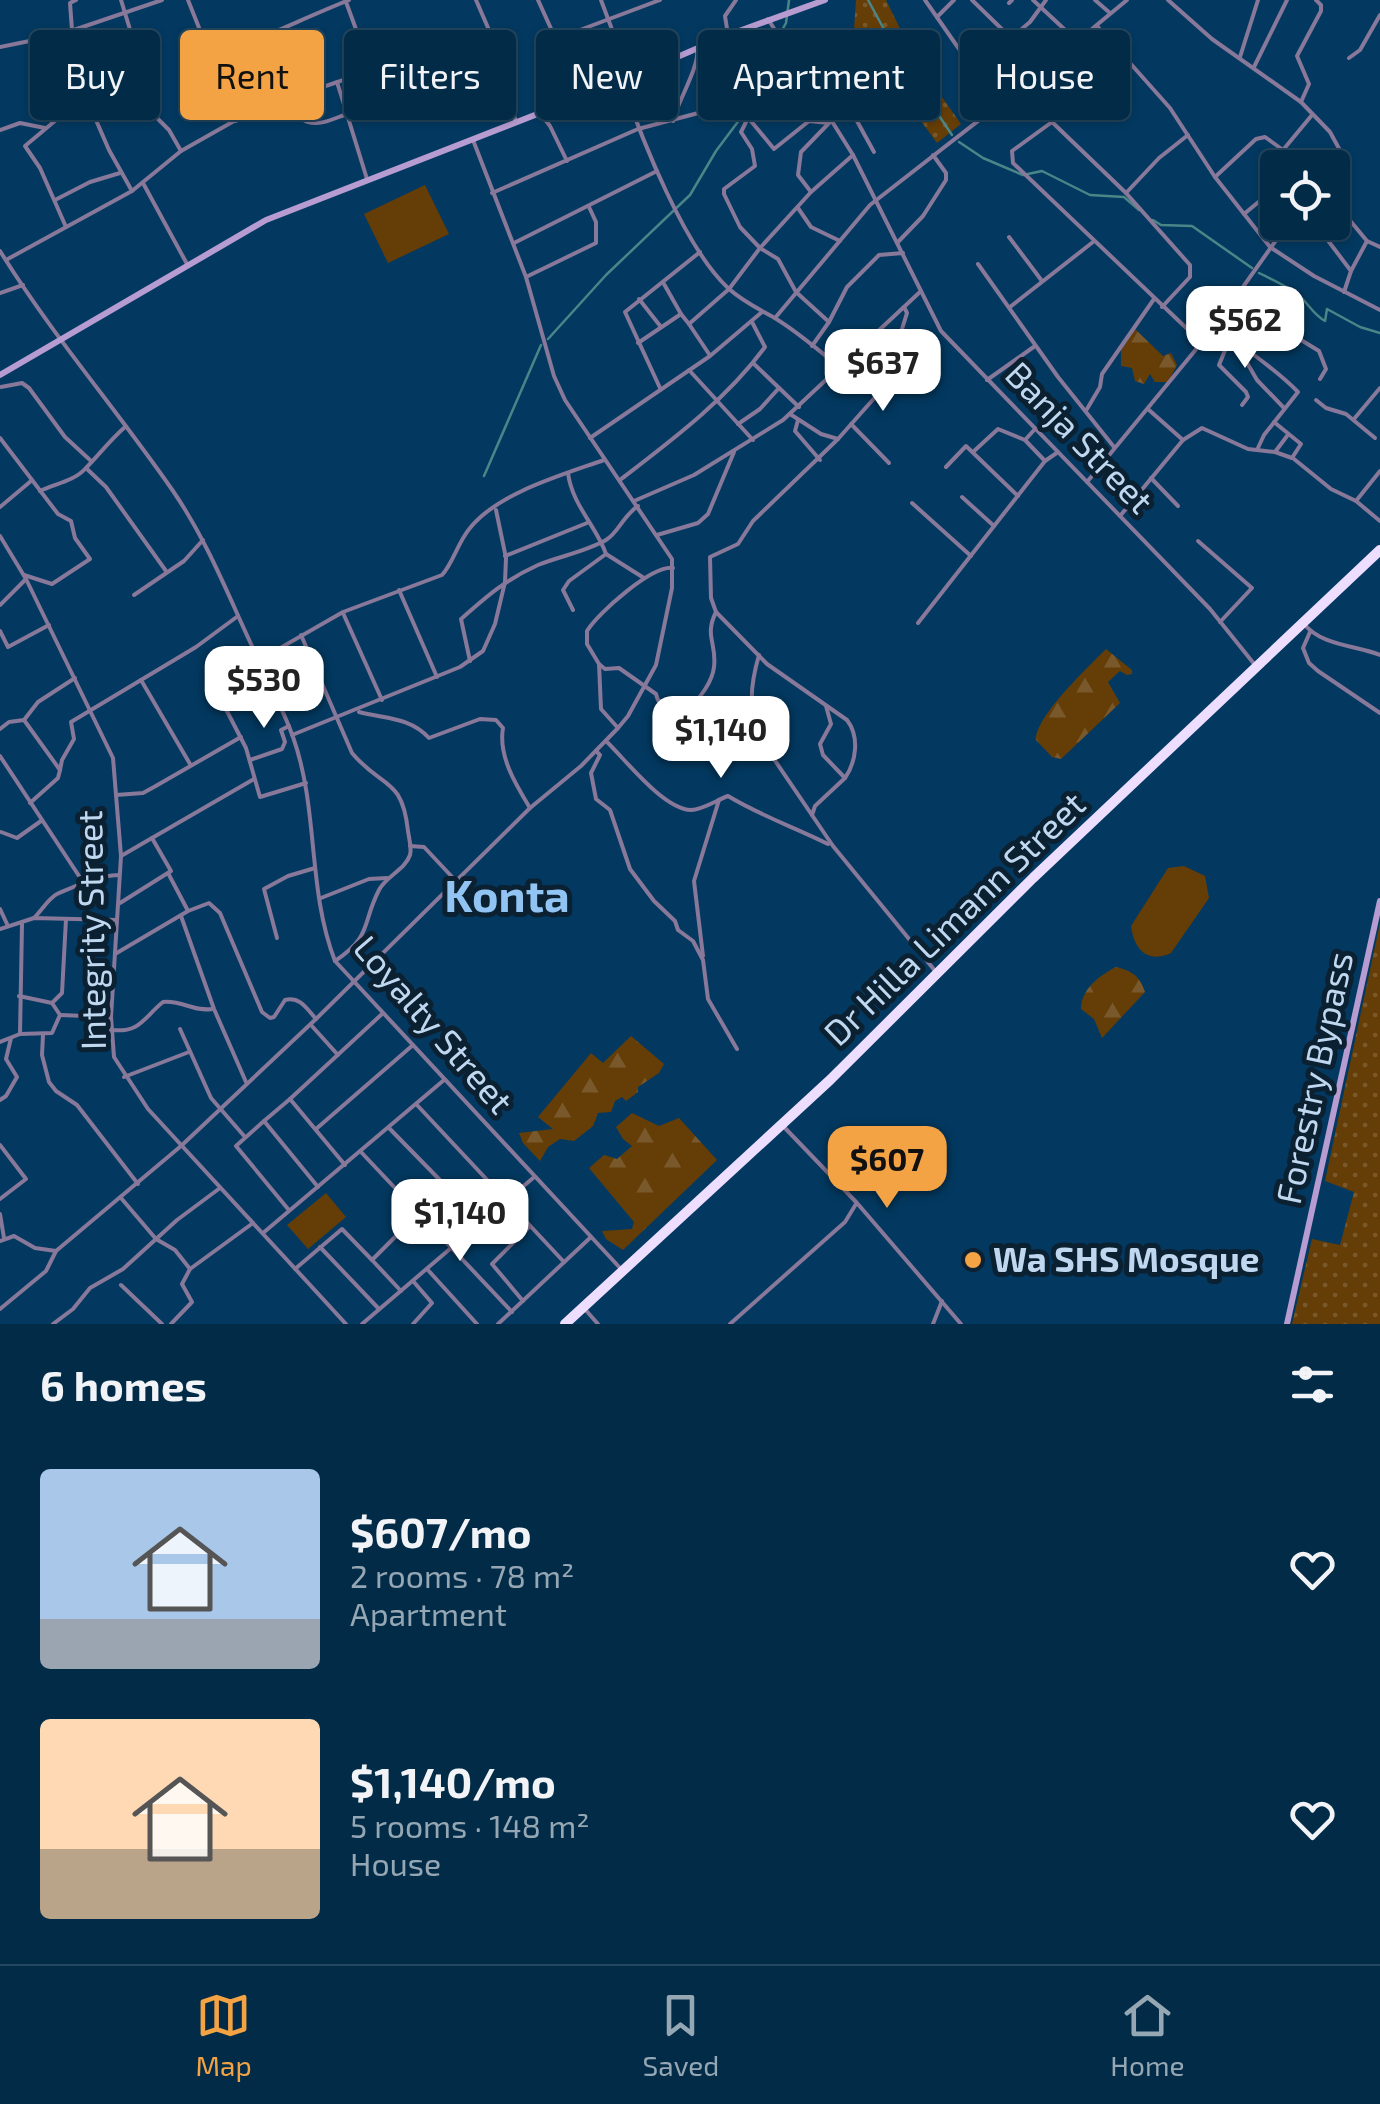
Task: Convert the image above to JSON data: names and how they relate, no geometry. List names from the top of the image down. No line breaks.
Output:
{"streets":{"highway":["Dr Hilla Limann Street"],"street":["Banja Street","Integrity Street","Loyalty Street","Forestry Bypass"]},"crossings":[["Banja Street","Dr Hilla Limann Street"],["Dr Hilla Limann Street","Loyalty Street"]],"districts":["Konta"],"places":["Wa SHS Mosque"],"page":{"chip":["Buy","Rent","Filters","New","Apartment","House"],"price":["$562","$637","$530","$1,140","$607","$1,140"],"heading":"6 homes","list":[{"name":"$607/mo","note":"2 rooms · 78 m² · Apartment"},{"name":"$1,140/mo","note":"5 rooms · 148 m² · House"}],"tabs":["Map","Saved","Home"]}}
